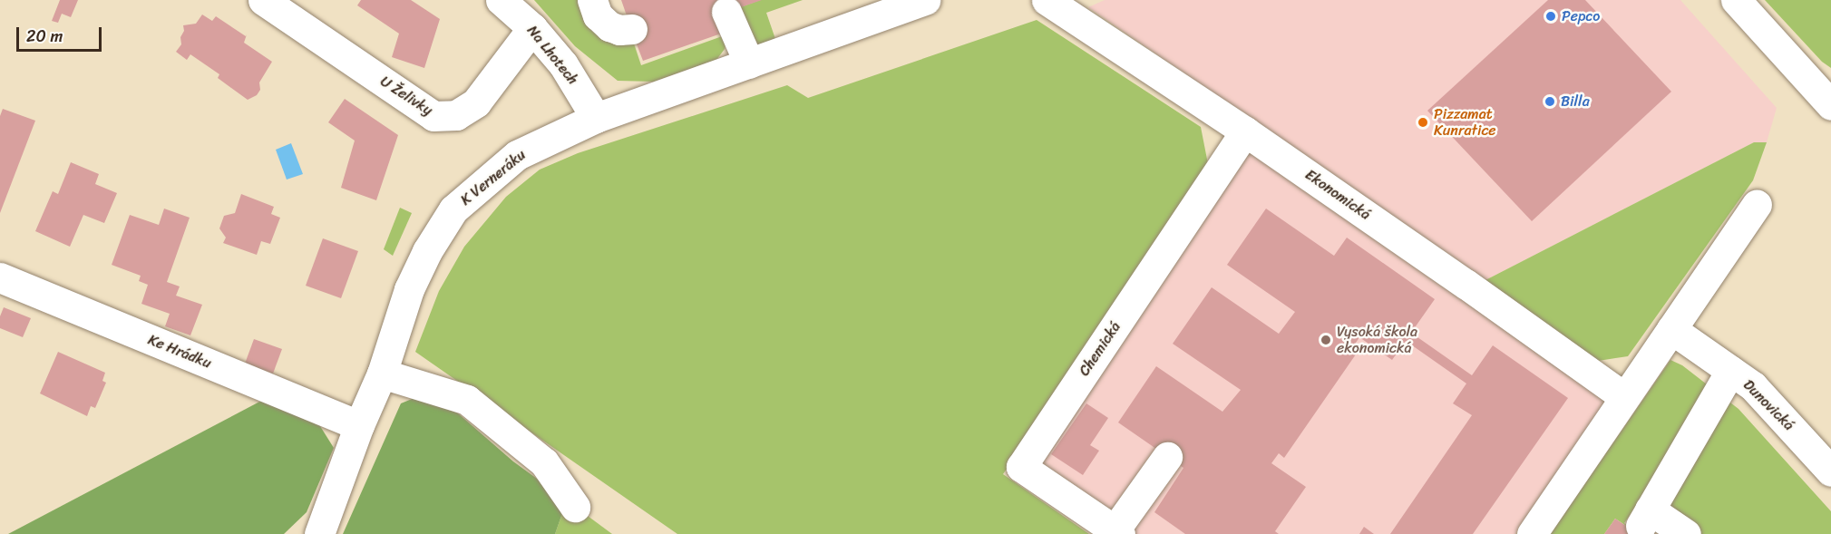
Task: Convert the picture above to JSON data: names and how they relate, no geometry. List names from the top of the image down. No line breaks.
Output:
{"streets":{"street":["Na Lhotech","U Želivky","K Verneráku","Ekonomická","Chemická","Ke Hrádku","Dunovická"]},"crossings":[["Na Lhotech","U Želivky"],["Na Lhotech","K Verneráku"],["K Verneráku","Ke Hrádku"],["Ekonomická","Chemická"]],"places":["Pepco","Billa","Pizzamat Kunratice","Vysoká škola ekonomická"],"scale_bar":"20 m"}
